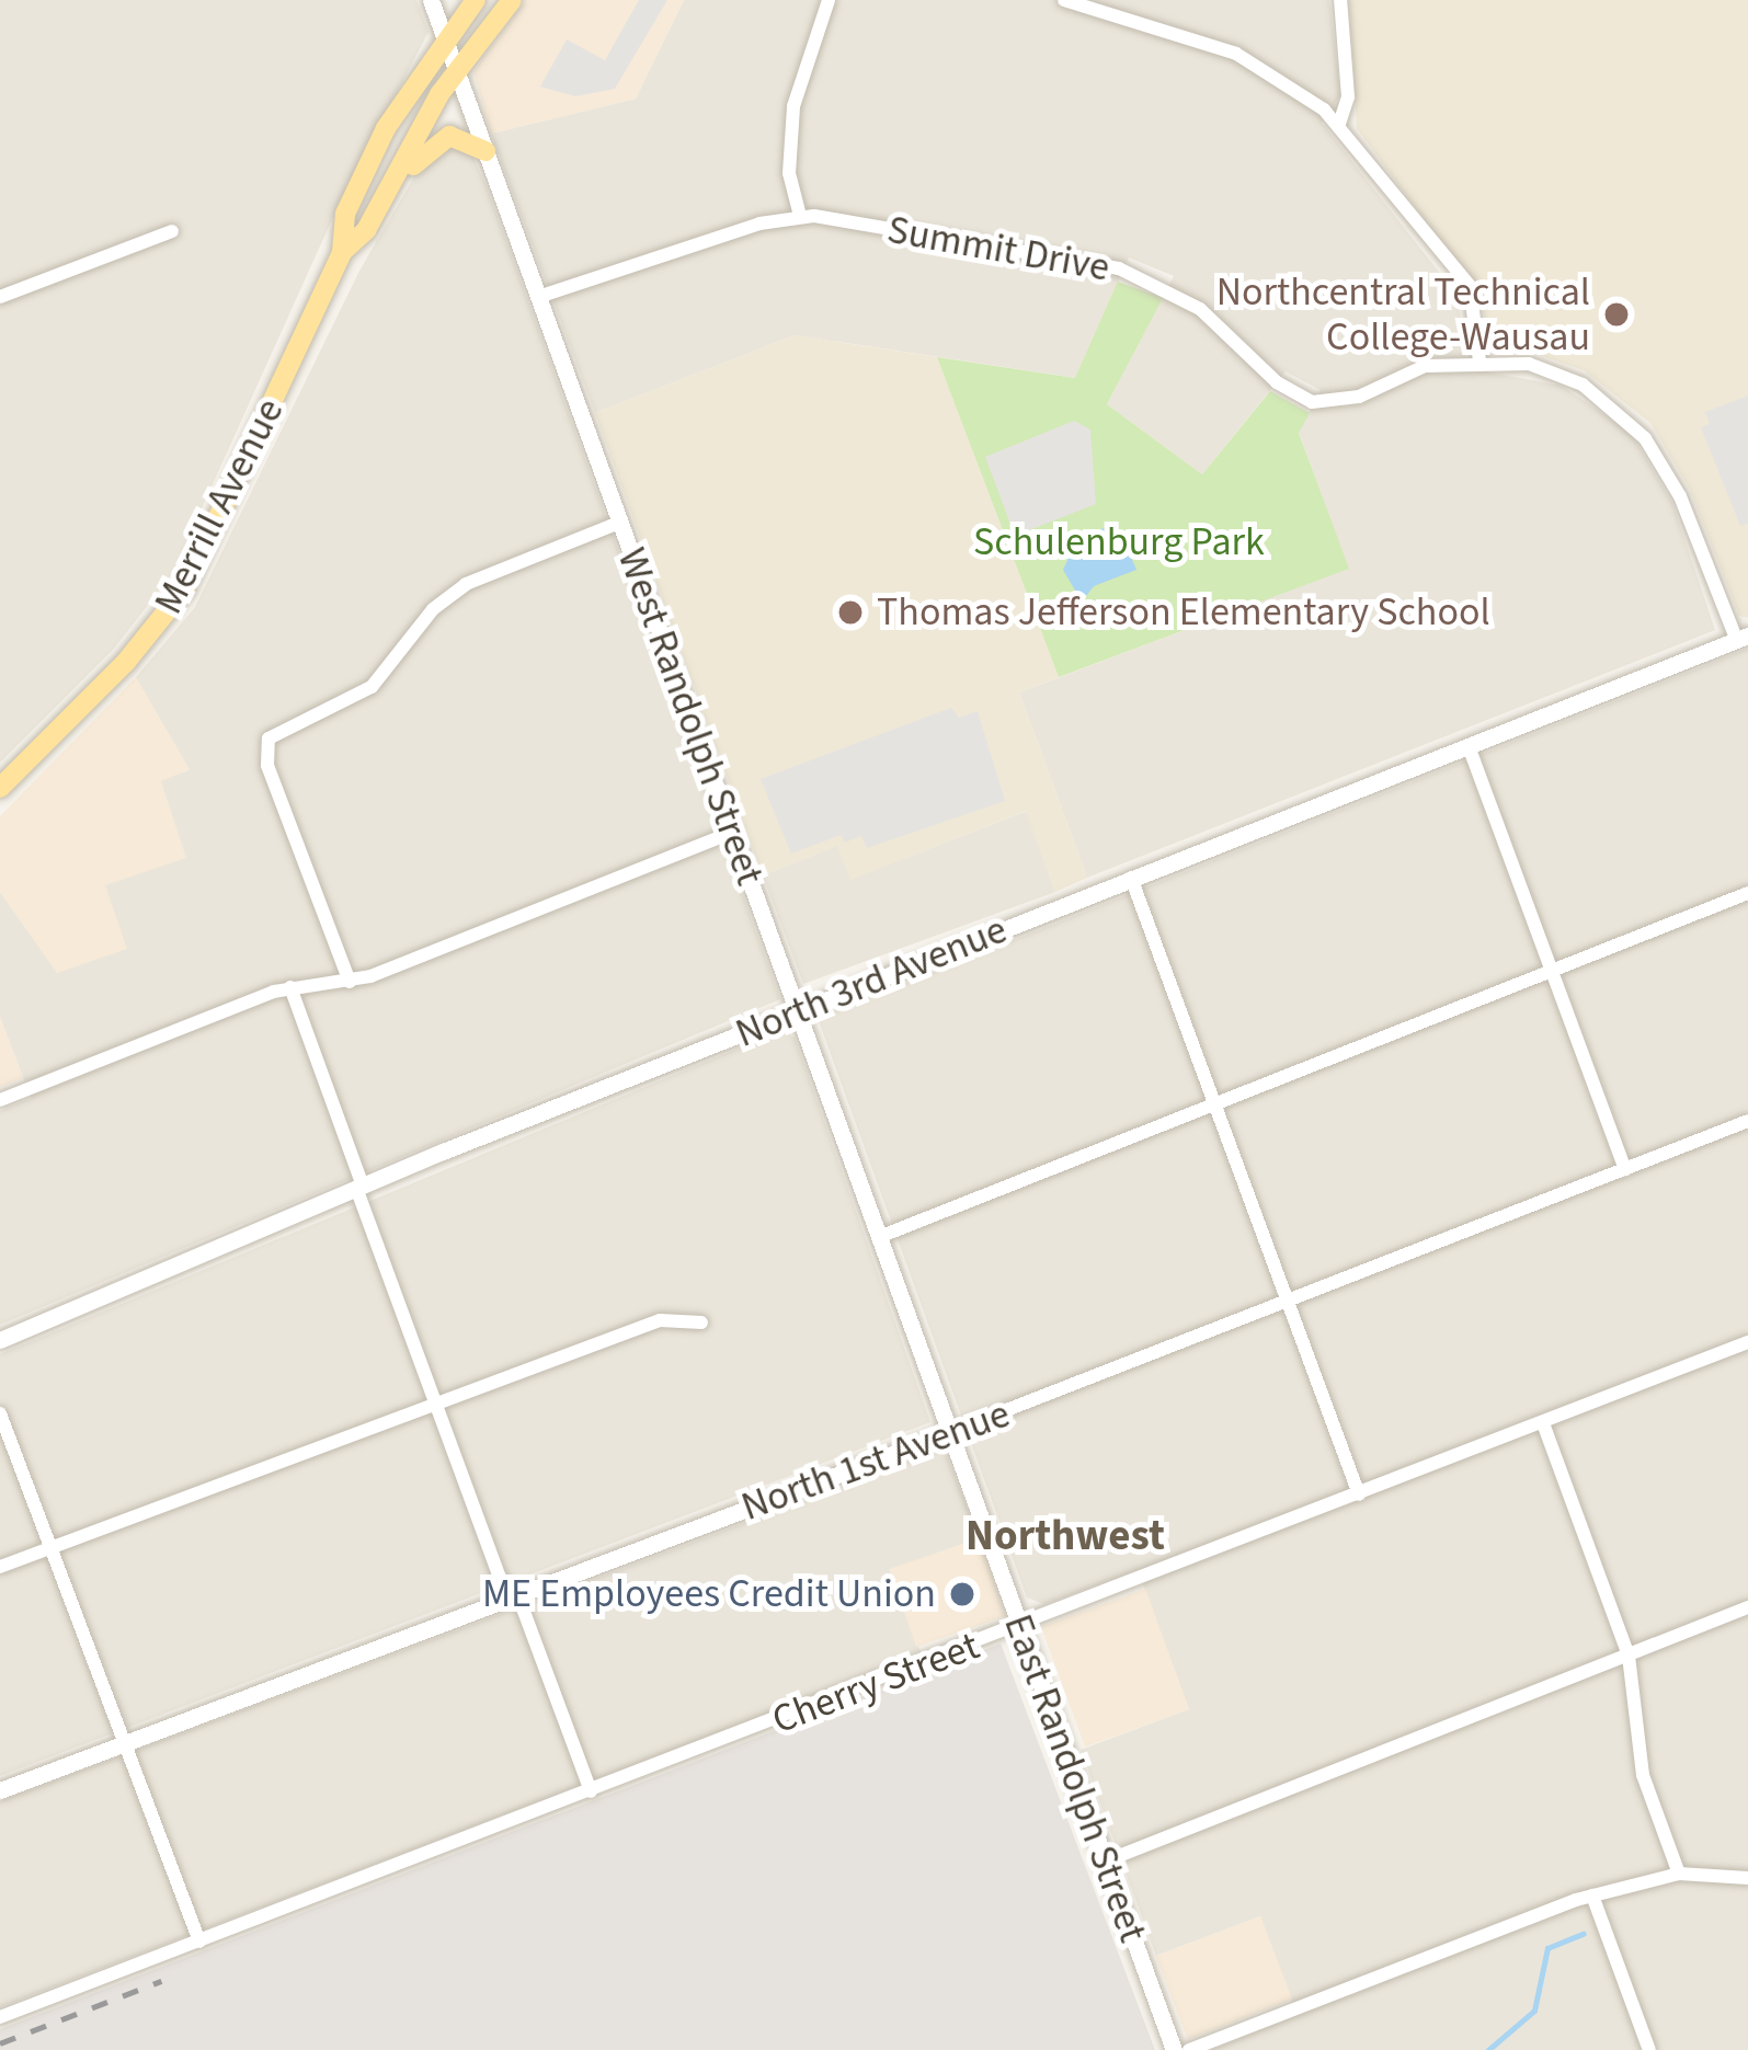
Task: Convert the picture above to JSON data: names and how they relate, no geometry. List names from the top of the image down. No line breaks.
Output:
{"streets":{"main road":["Merrill Avenue"],"street":["Summit Drive","West Randolph Street","North 3rd Avenue","North 1st Avenue","Cherry Street","East Randolph Street"]},"crossings":[["Summit Drive","West Randolph Street"],["Summit Drive","North 3rd Avenue"],["Merrill Avenue","West Randolph Street"],["West Randolph Street","North 3rd Avenue"],["West Randolph Street","North 1st Avenue"],["West Randolph Street","East Randolph Street"],["North 1st Avenue","East Randolph Street"],["Cherry Street","East Randolph Street"]],"districts":["Northwest"],"parks":["Schulenburg Park"],"places":["Northcentral Technical College-Wausau","Thomas Jefferson Elementary School","ME Employees Credit Union"]}
